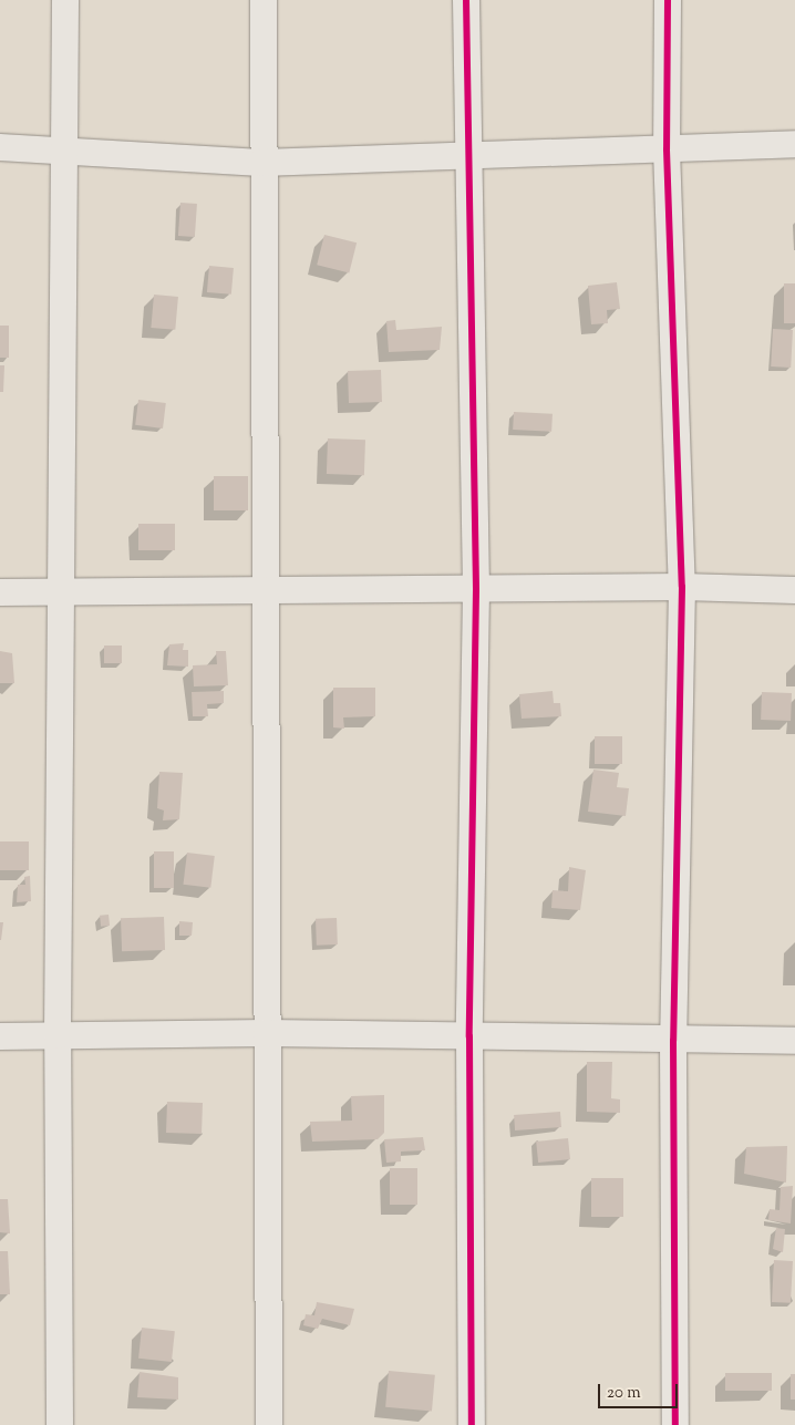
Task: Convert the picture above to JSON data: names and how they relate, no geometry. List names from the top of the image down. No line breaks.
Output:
{"scale_bar":"20 m"}
